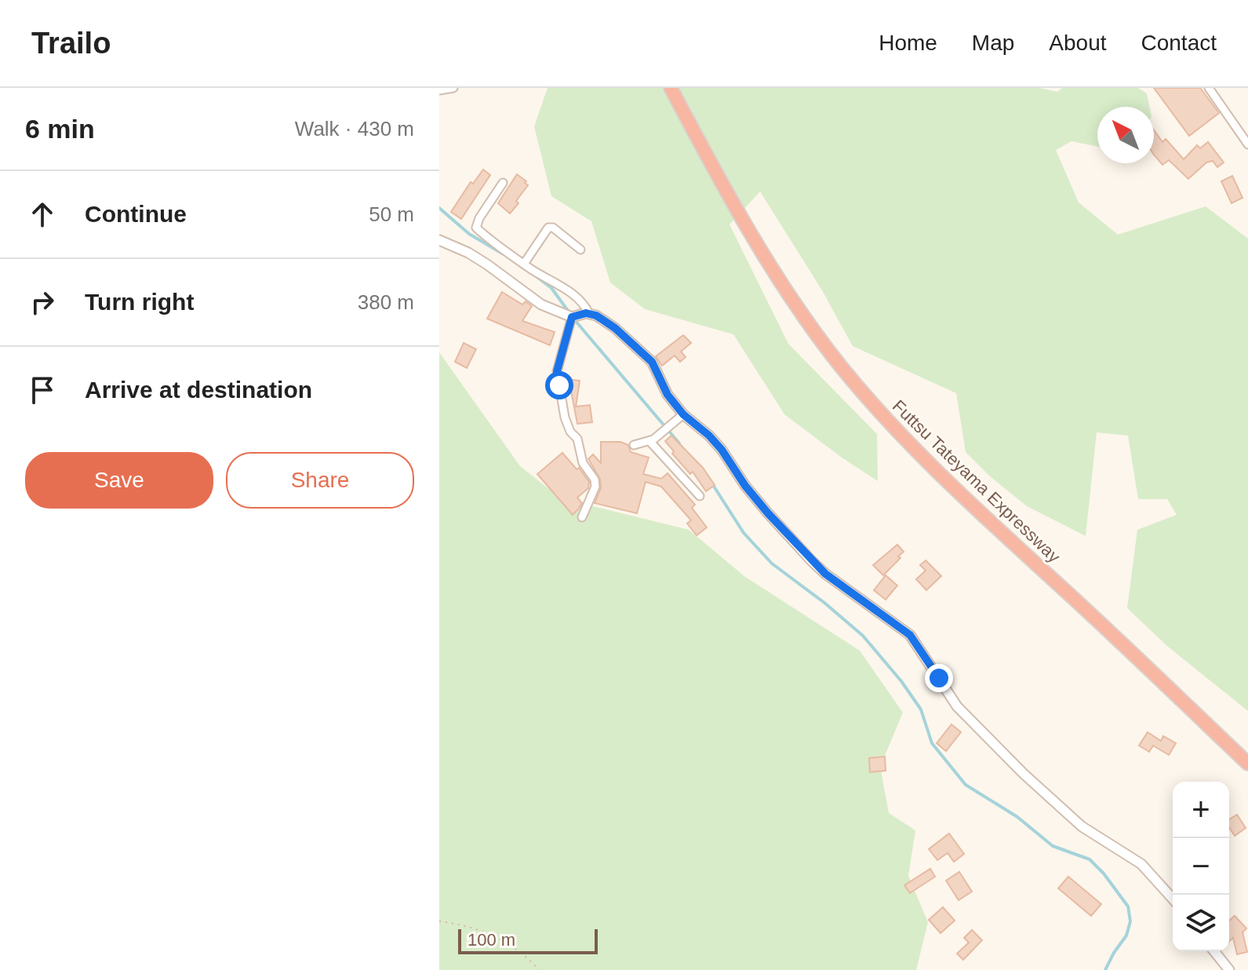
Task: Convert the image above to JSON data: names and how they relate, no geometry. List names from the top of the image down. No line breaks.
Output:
{"streets":{"highway":["Futtsu Tateyama Expressway"]},"scale_bar":"100 m","north":"top left","page":{"header":"Trailo","nav":["Home","Map","About","Contact"],"heading":["6 min","Walk · 430 m"],"list":[["Continue","50 m"],["Turn right","380 m"],"Arrive at destination"],"buttons":["Save","Share"],"map_buttons":["+","−"],"scale":"100 m"}}
